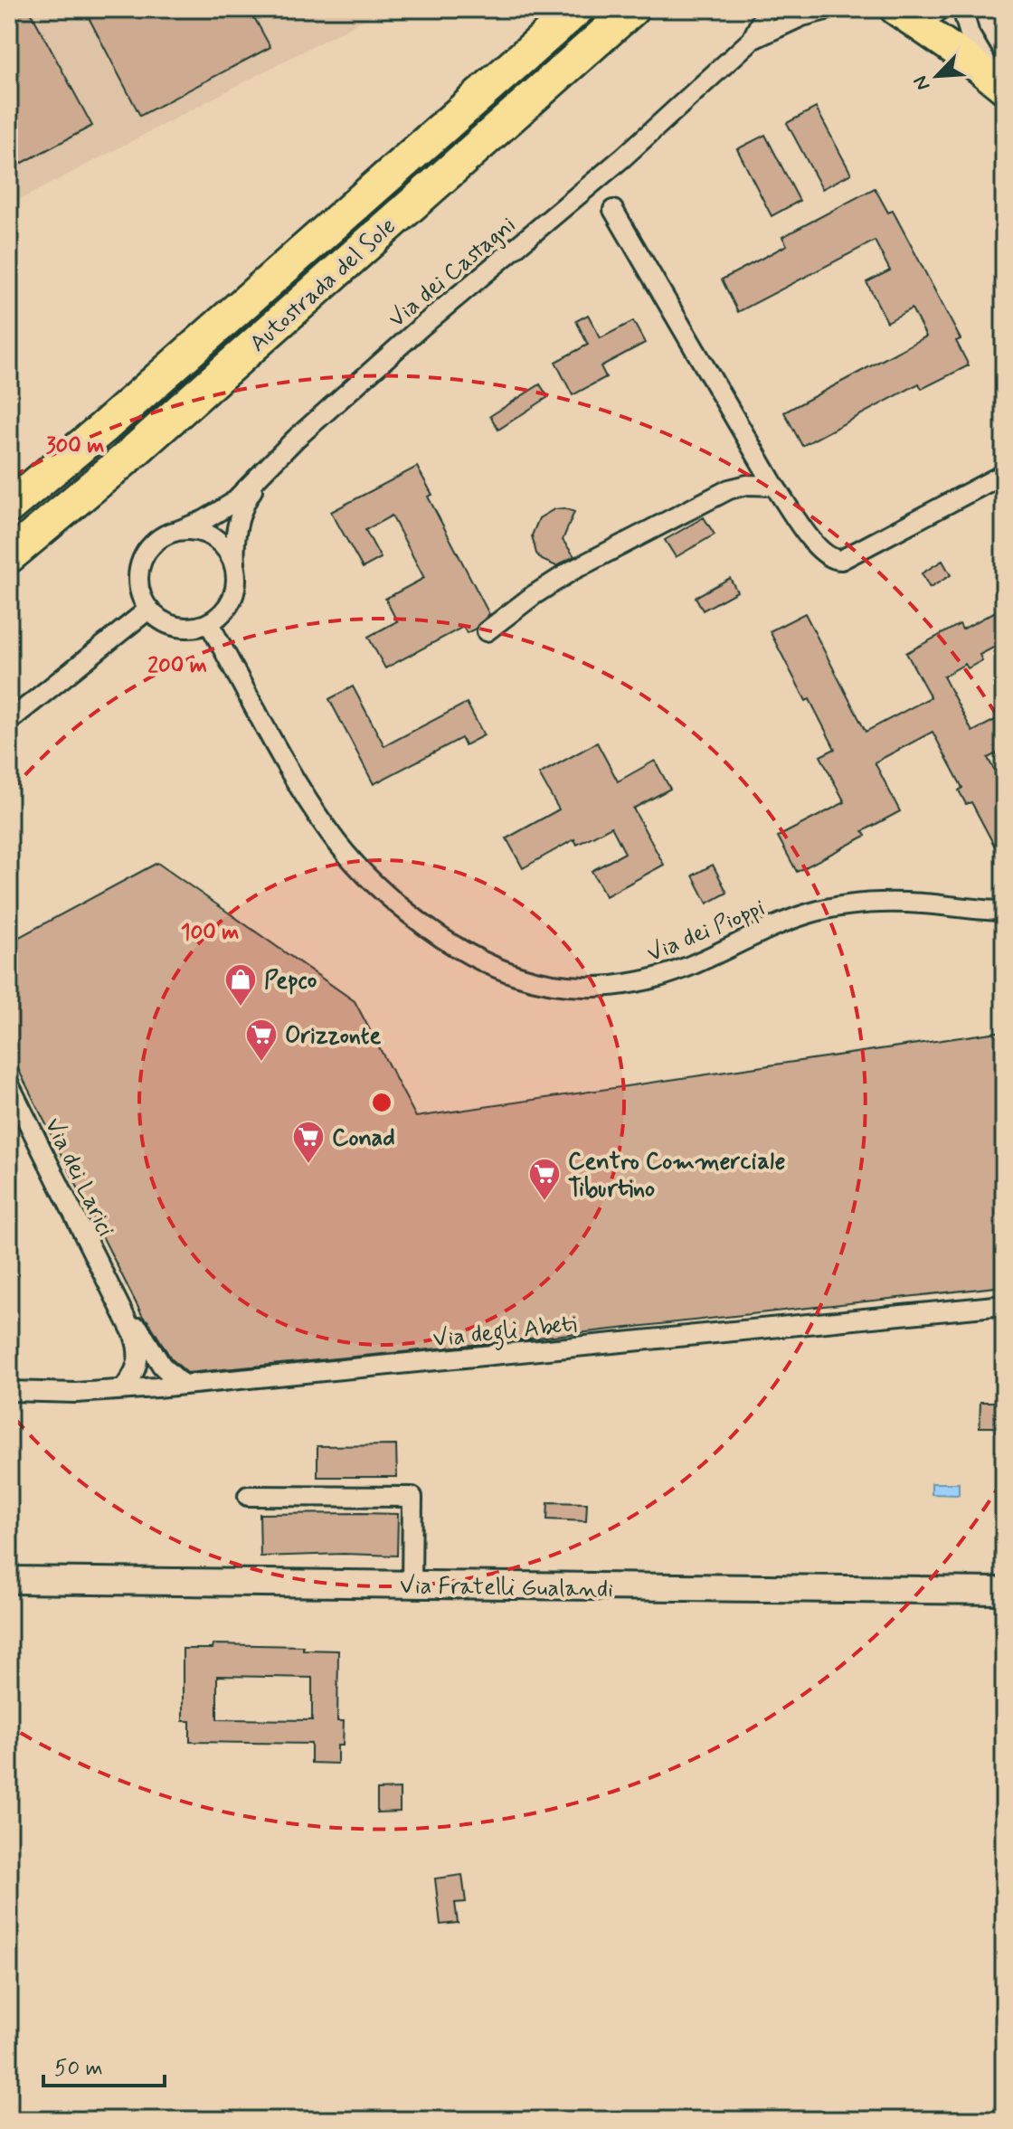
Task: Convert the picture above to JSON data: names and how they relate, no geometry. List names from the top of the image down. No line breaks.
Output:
{"streets":{"highway":["Autostrada del Sole"],"street":["Via dei Castagni","Via dei Pioppi","Via dei Larici","Via degli Abeti","Via Fratelli Gualandi"]},"crossings":[["Via dei Castagni","Via dei Pioppi"],["Via dei Larici","Via degli Abeti"]],"places":{"shop":["Pepco"],"supermarket":["Orizzonte","Conad","Centro Commerciale Tiburtino"]},"scale_bar":"50 m","north":"bottom left","rings":["300 m","200 m","100 m"]}
